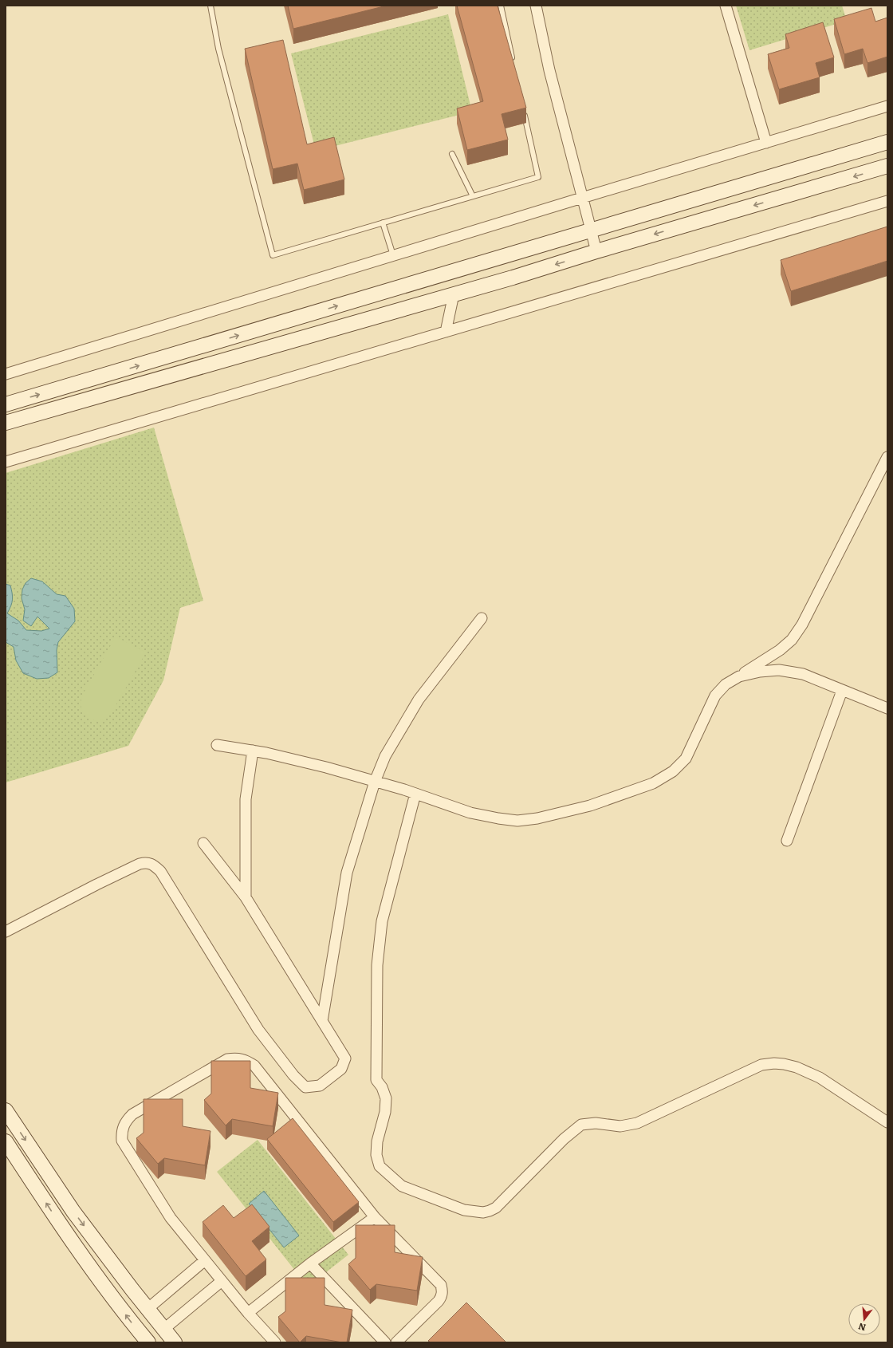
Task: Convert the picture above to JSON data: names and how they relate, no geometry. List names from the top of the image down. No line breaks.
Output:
{"north":"bottom"}
